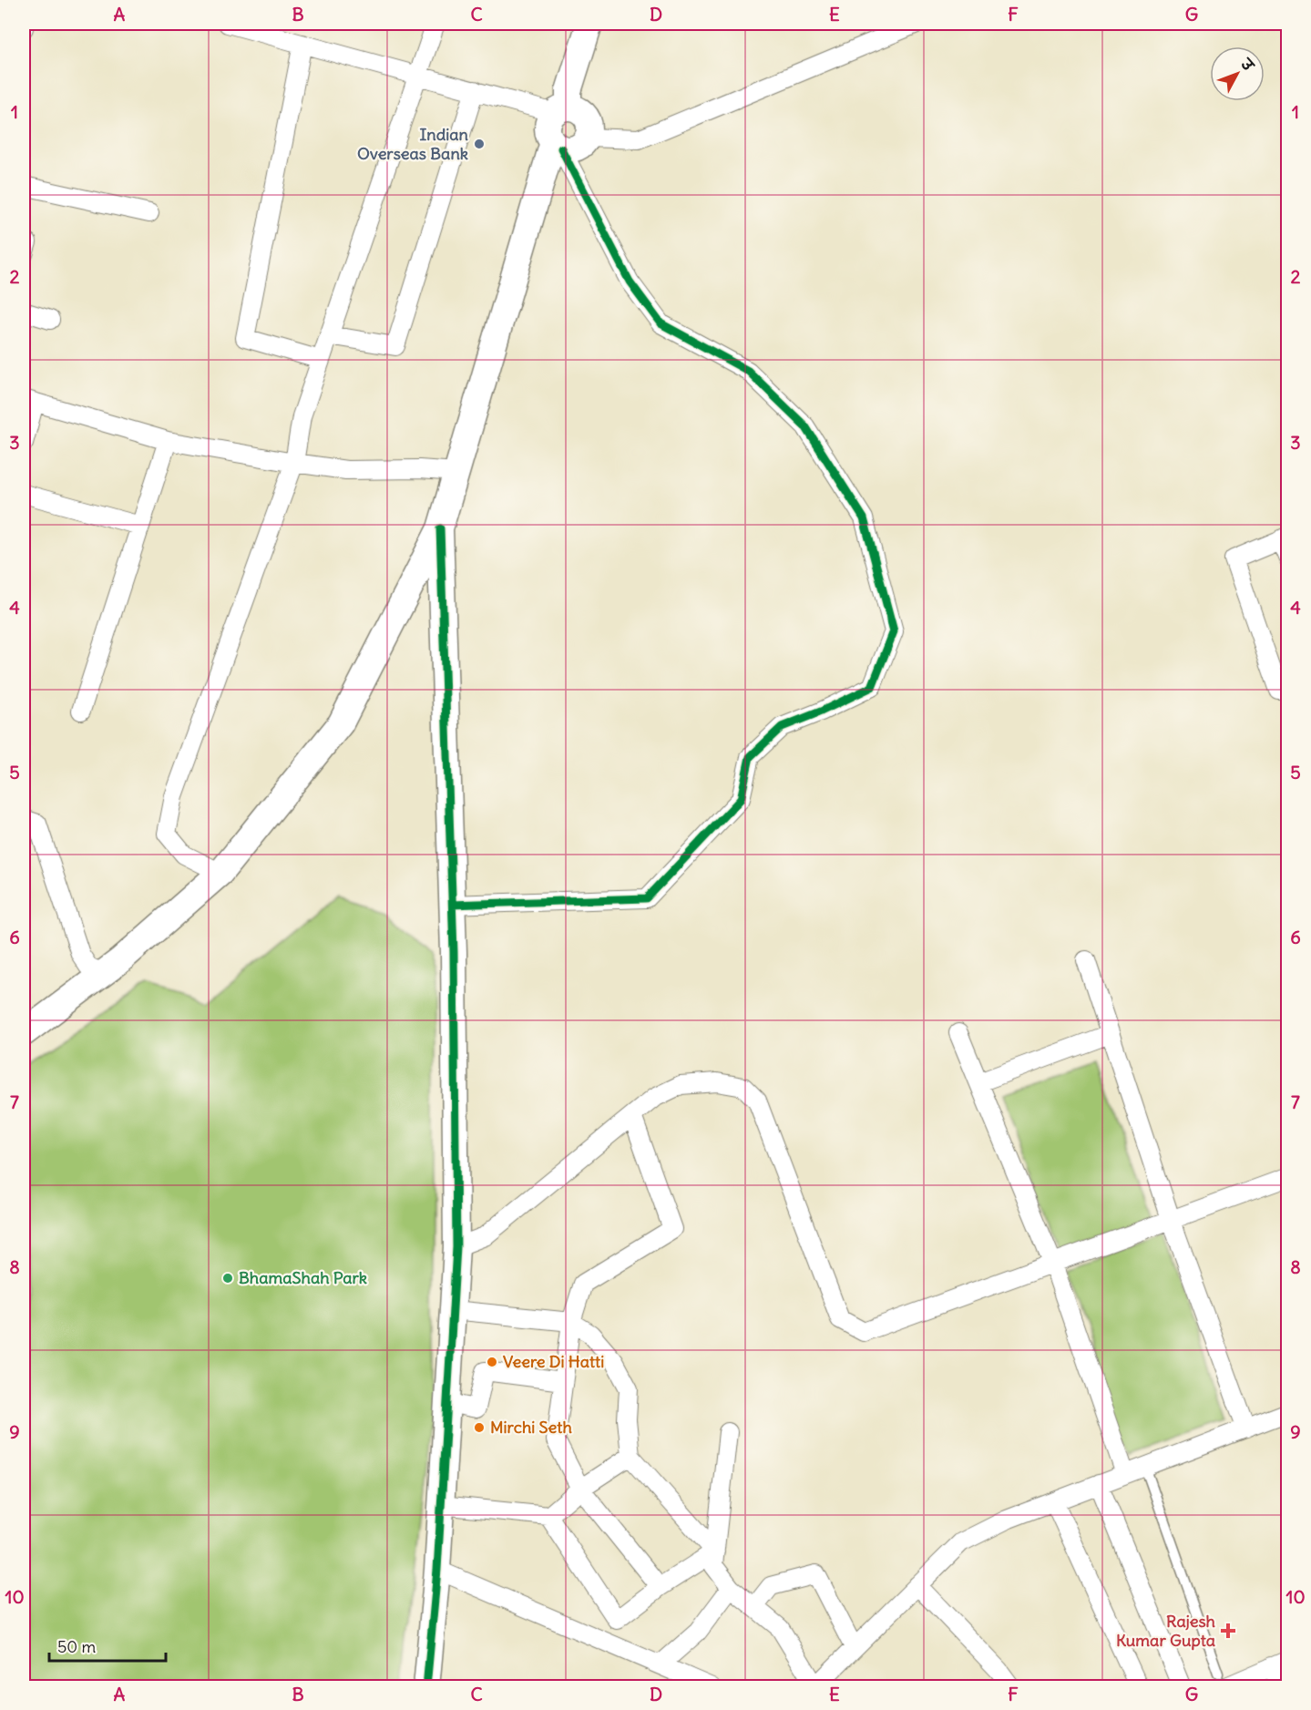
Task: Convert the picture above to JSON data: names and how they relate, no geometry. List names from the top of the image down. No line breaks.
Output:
{"places":{"other":["Indian Overseas Bank","BhamaShah Park","Veere Di Hatti","Mirchi Seth"],"health":["Rajesh Kumar Gupta"]},"scale_bar":"50 m","north":"top right","grid":{"columns":["A","B","C","D","E","F","G"],"rows":["1","2","3","4","5","6","7","8","9","10"]}}
